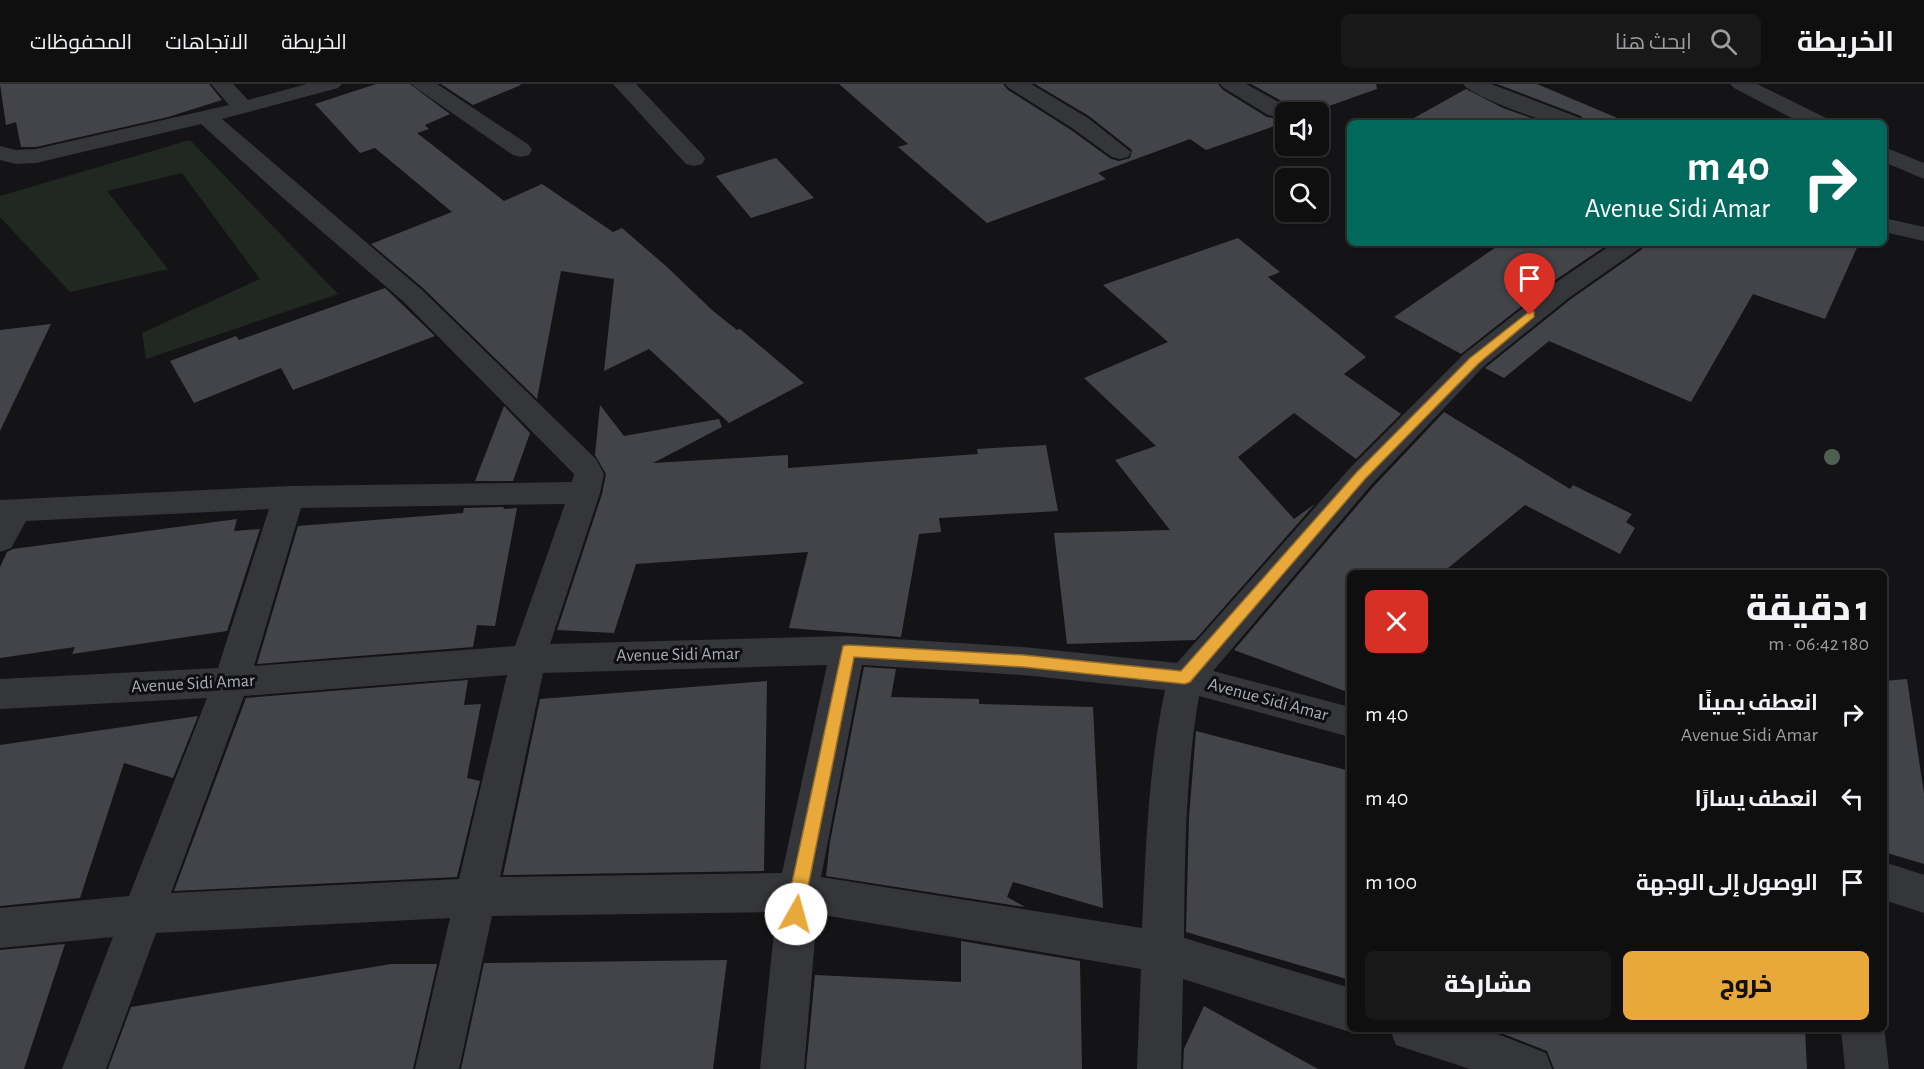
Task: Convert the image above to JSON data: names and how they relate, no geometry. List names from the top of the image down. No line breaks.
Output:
{"streets":{"street":["Avenue Sidi Amar"]},"page":{"header":"الخريطة","search":"ابحث هنا","nav":["الخريطة","الاتجاهات","المحفوظات"],"turn":["40 m","Avenue Sidi Amar"],"heading":["1 دقيقة","180 m · 06:42"],"list":[{"name":"انعطف يمينًا","note":"Avenue Sidi Amar","value":"40 m"},{"name":"انعطف يسارًا","value":"40 m"},{"name":"الوصول إلى الوجهة","value":"100 m"}],"buttons":["خروج","مشاركة"]}}
